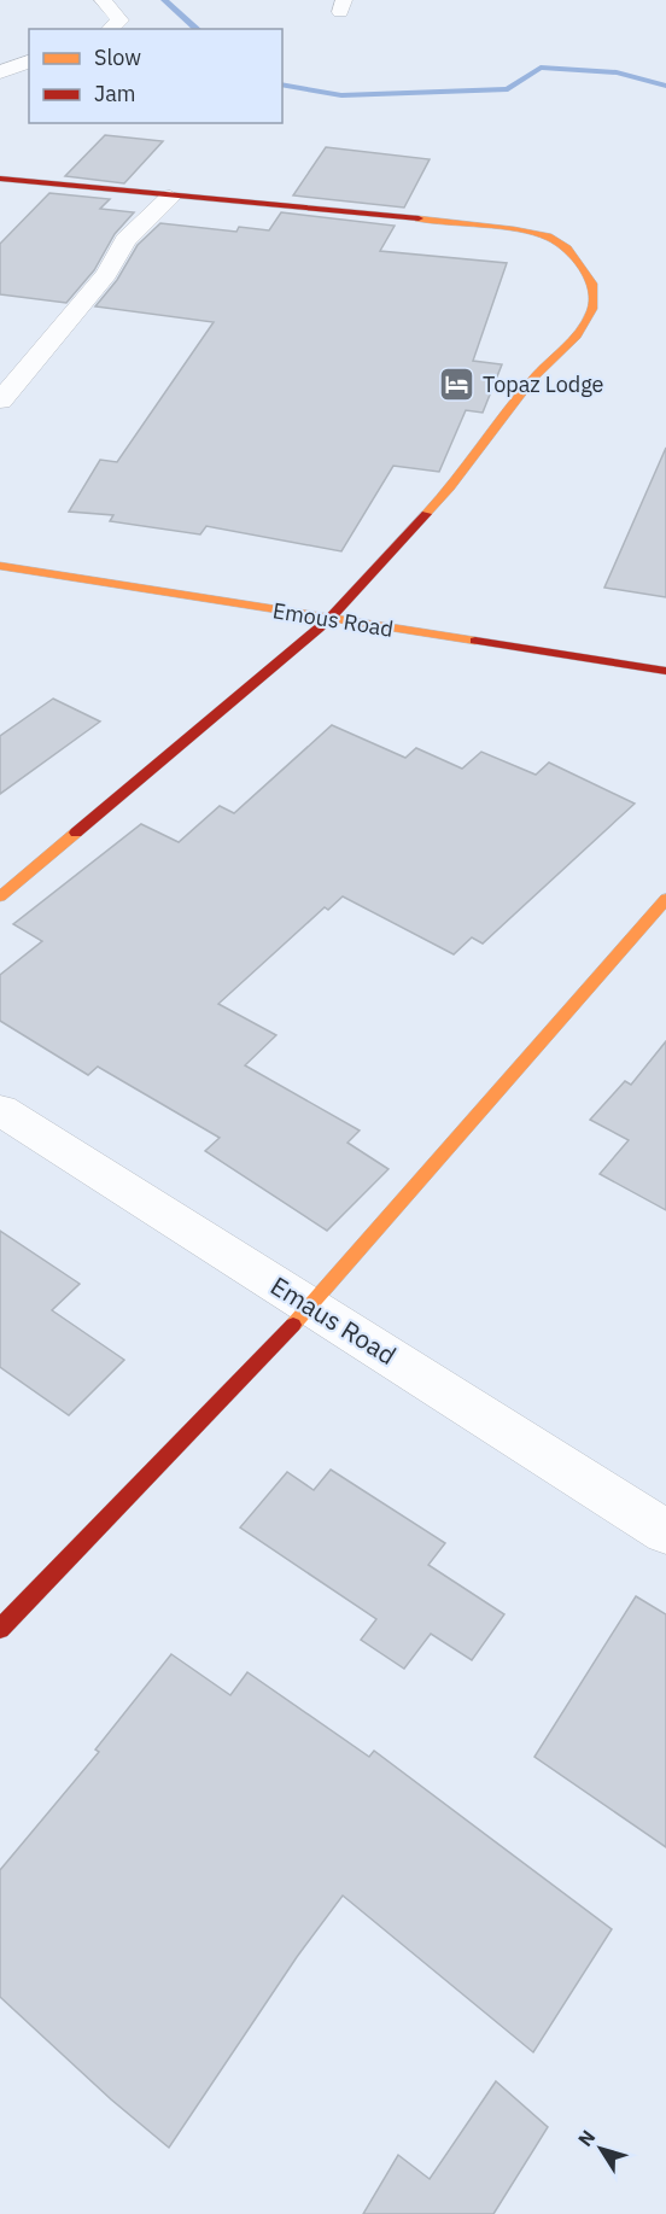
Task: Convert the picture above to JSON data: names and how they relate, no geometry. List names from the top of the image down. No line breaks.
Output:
{"streets":{"street":["Emous Road","Emaus Road"]},"places":{"hotel":["Topaz Lodge"]},"legend":["Slow","Jam"],"north":"top left"}
